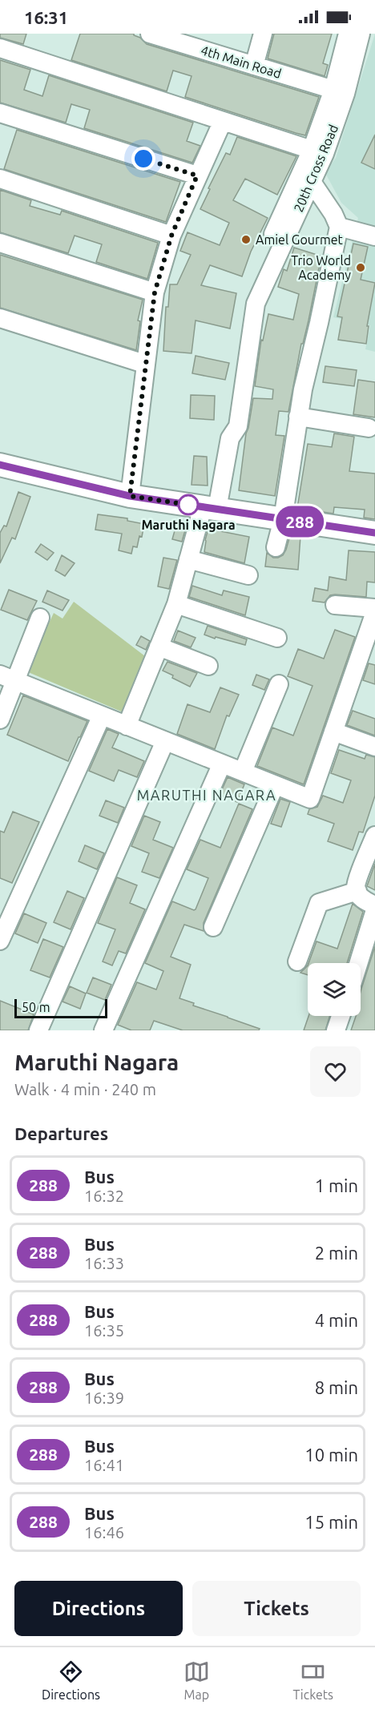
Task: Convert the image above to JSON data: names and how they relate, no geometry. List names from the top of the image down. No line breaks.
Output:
{"streets":{"street":["4th Main Road","20th Cross Road"]},"crossings":[["4th Main Road","20th Cross Road"]],"districts":["MARUTHI NAGARA"],"places":["Amiel Gourmet","Trio World Academy","Maruthi Nagara"],"lines":["bus line 288"],"scale_bar":"50 m","page":{"status":"16:31","on_map":"288","scale":"50 m","heading":[["Maruthi Nagara","Walk · 4 min · 240 m"],"Departures"],"list":[{"mark":"288","name":"Bus","note":"16:32","value":"1 min"},{"mark":"288","name":"Bus","note":"16:33","value":"2 min"},{"mark":"288","name":"Bus","note":"16:35","value":"4 min"},{"mark":"288","name":"Bus","note":"16:39","value":"8 min"},{"mark":"288","name":"Bus","note":"16:41","value":"10 min"},{"mark":"288","name":"Bus","note":"16:46","value":"15 min"}],"buttons":["Directions","Tickets"],"tabs":["Directions","Map","Tickets"]}}
